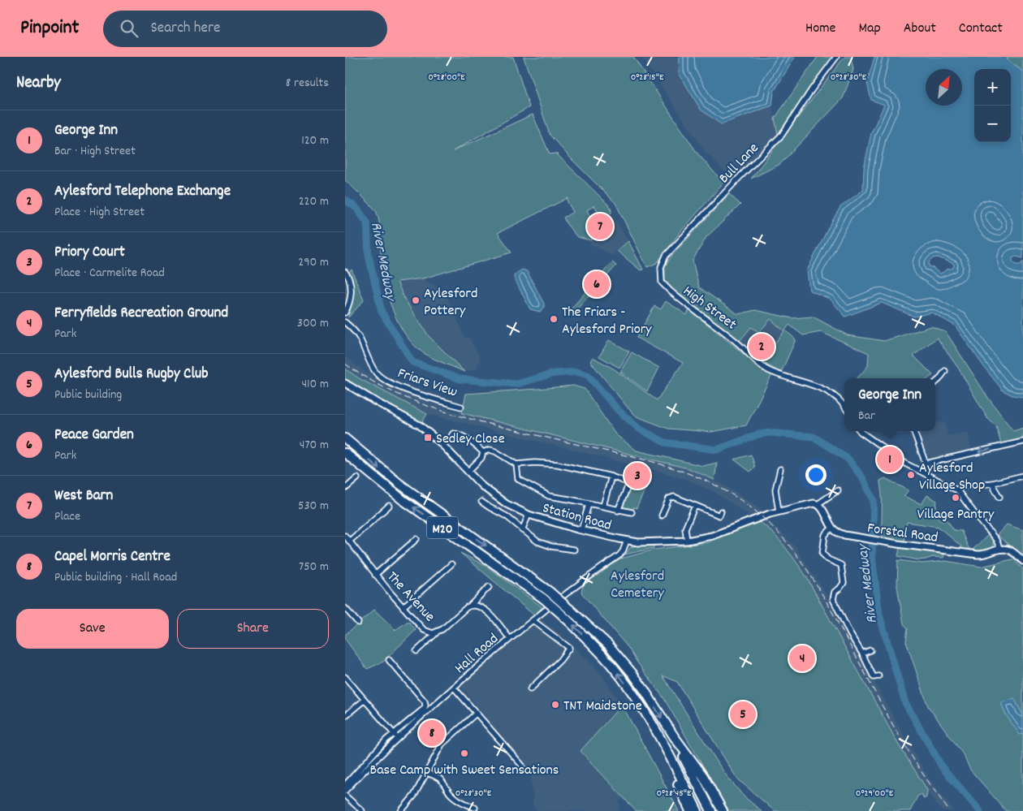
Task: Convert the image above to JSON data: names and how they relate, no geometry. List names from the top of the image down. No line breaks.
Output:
{"streets":{"highway":["M20"],"street":["Bull Lane","High Street","Friars View","Station Road","Forstal Road","The Avenue","Hall Road"]},"crossings":[["Bull Lane","High Street"],["Station Road","Hall Road"]],"water":["River Medway"],"parks":["Aylesford Cemetery"],"places":{"other":["Aylesford Pottery","The Friars - Aylesford Priory","Aylesford Village Shop","Village Pantry","TNT Maidstone","Base Camp with Sweet Sensations"],"transit":["Sedley Close"]},"north":"top right","page":{"header":"Pinpoint","search":"Search here","nav":["Home","Map","About","Contact"],"heading":["Nearby","8 results"],"map_buttons":["+","−"],"list":[{"mark":"1","name":"George Inn","note":"Bar · High Street","value":"120 m"},{"mark":"2","name":"Aylesford Telephone Exchange","note":"Place · High Street","value":"220 m"},{"mark":"3","name":"Priory Court","note":"Place · Carmelite Road","value":"290 m"},{"mark":"4","name":"Ferryfields Recreation Ground","note":"Park","value":"300 m"},{"mark":"5","name":"Aylesford Bulls Rugby Club","note":"Public building","value":"410 m"},{"mark":"6","name":"Peace Garden","note":"Park","value":"470 m"},{"mark":"7","name":"West Barn","note":"Place","value":"530 m"},{"mark":"8","name":"Capel Morris Centre","note":"Public building · Hall Road","value":"750 m"}],"pins":["7","6","2","1","3","4","5","8"],"popup":["George Inn","Bar"],"buttons":["Save","Share"]},"coordinates":["0°28'00\"E","0°28'15\"E","0°28'30\"E","0°28'45\"E","0°29'00\"E"]}
